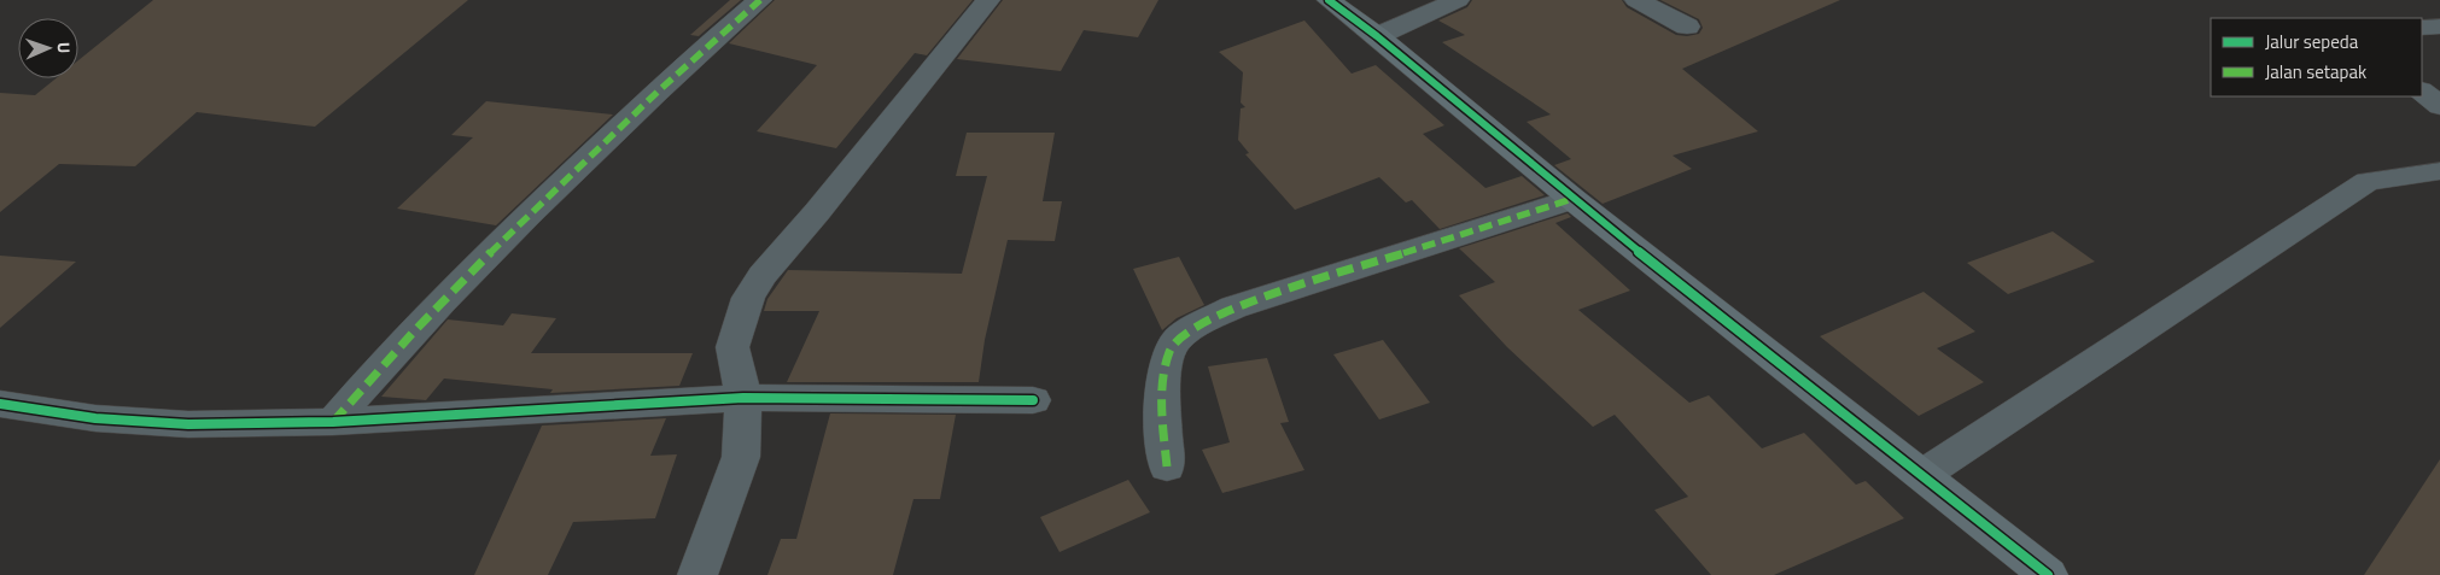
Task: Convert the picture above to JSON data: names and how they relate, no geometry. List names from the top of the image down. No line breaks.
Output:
{"legend":["Jalur sepeda","Jalan setapak"],"north":"right"}
